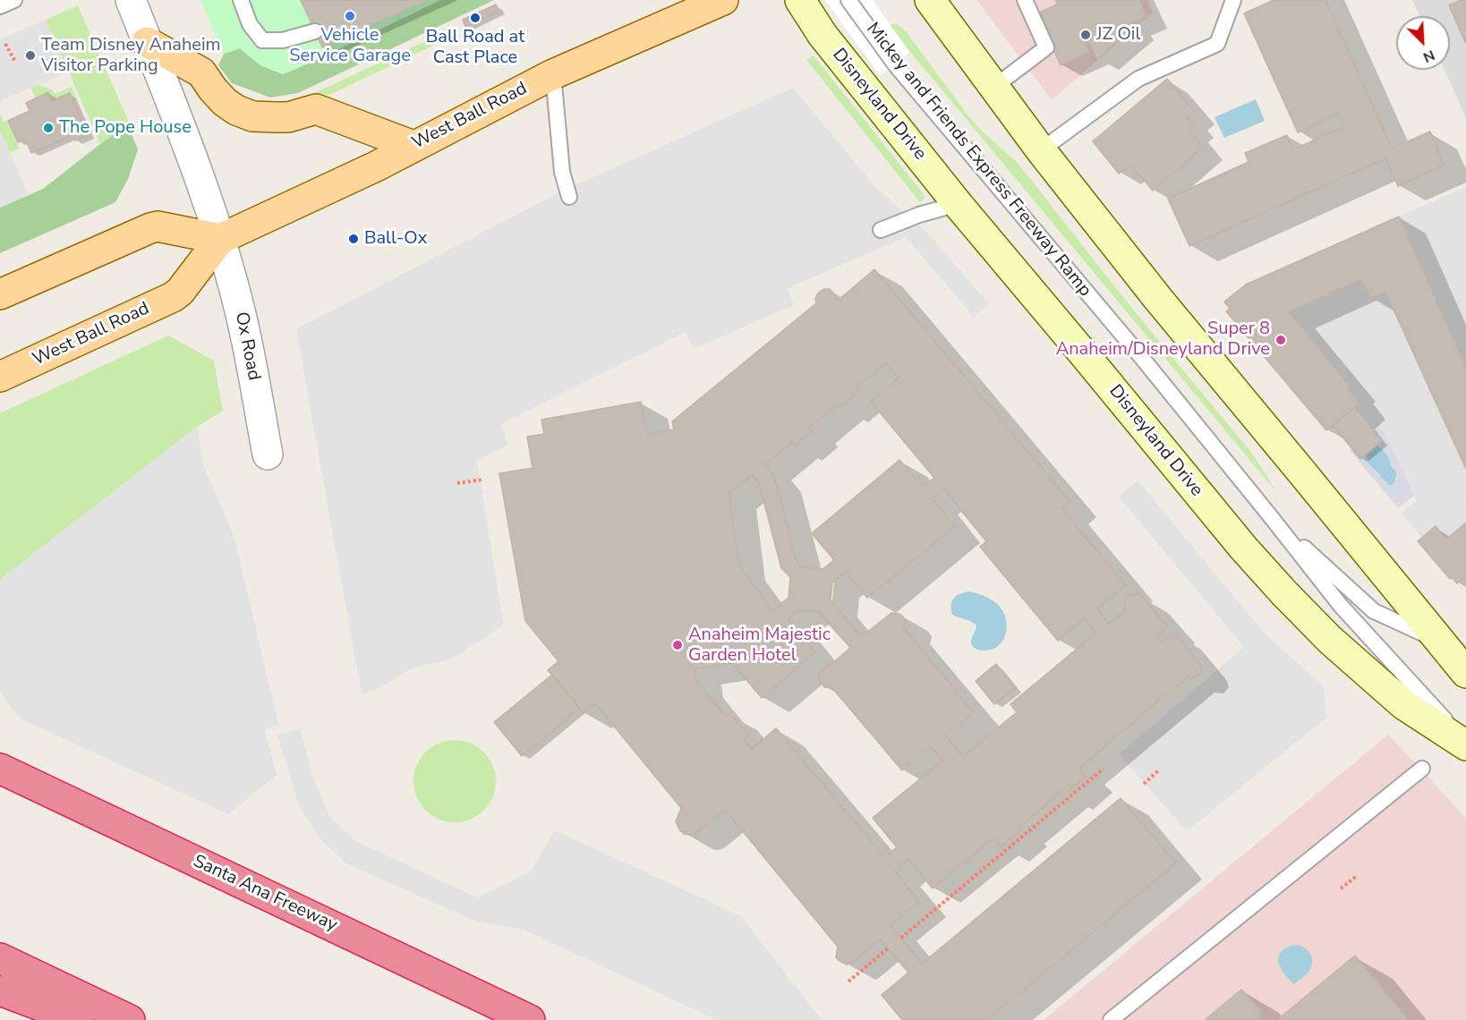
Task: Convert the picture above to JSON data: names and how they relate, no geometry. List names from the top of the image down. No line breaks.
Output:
{"streets":{"highway":["Santa Ana Freeway"],"main road":["Disneyland Drive","West Ball Road"],"street":["Ox Road"],"lane":["Mickey and Friends Express Freeway Ramp"]},"crossings":[["Disneyland Drive","Mickey and Friends Express Freeway Ramp"],["West Ball Road","Ox Road"]],"places":["Vehicle Service Garage","Ball Road at Cast Place","JZ Oil","Team Disney Anaheim Visitor Parking","The Pope House","Ball-Ox","Super 8 Anaheim/Disneyland Drive","Anaheim Majestic Garden Hotel"],"north":"bottom right"}
